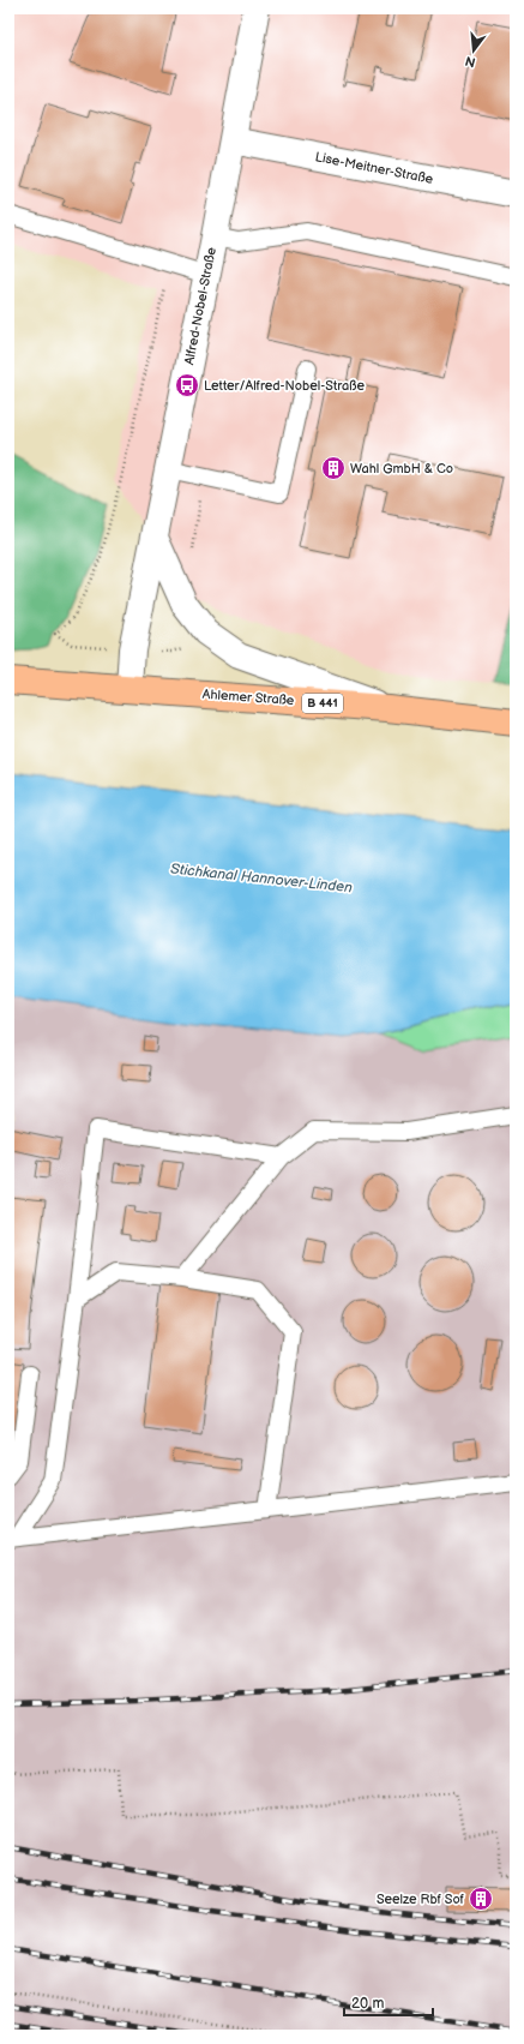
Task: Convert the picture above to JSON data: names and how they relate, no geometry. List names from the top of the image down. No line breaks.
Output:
{"streets":{"main road":["Ahlemer Straße","B 441"],"street":["Lise-Meitner-Straße","Alfred-Nobel-Straße"]},"crossings":[["Lise-Meitner-Straße","Alfred-Nobel-Straße"],["Alfred-Nobel-Straße","Ahlemer Straße"]],"water":["Stichkanal Hannover-Linden"],"places":{"bus stop":["Letter/Alfred-Nobel-Straße"],"building":["Wahl GmbH & Co","Seelze Rbf Sof"]},"scale_bar":"20 m","north":"bottom"}
